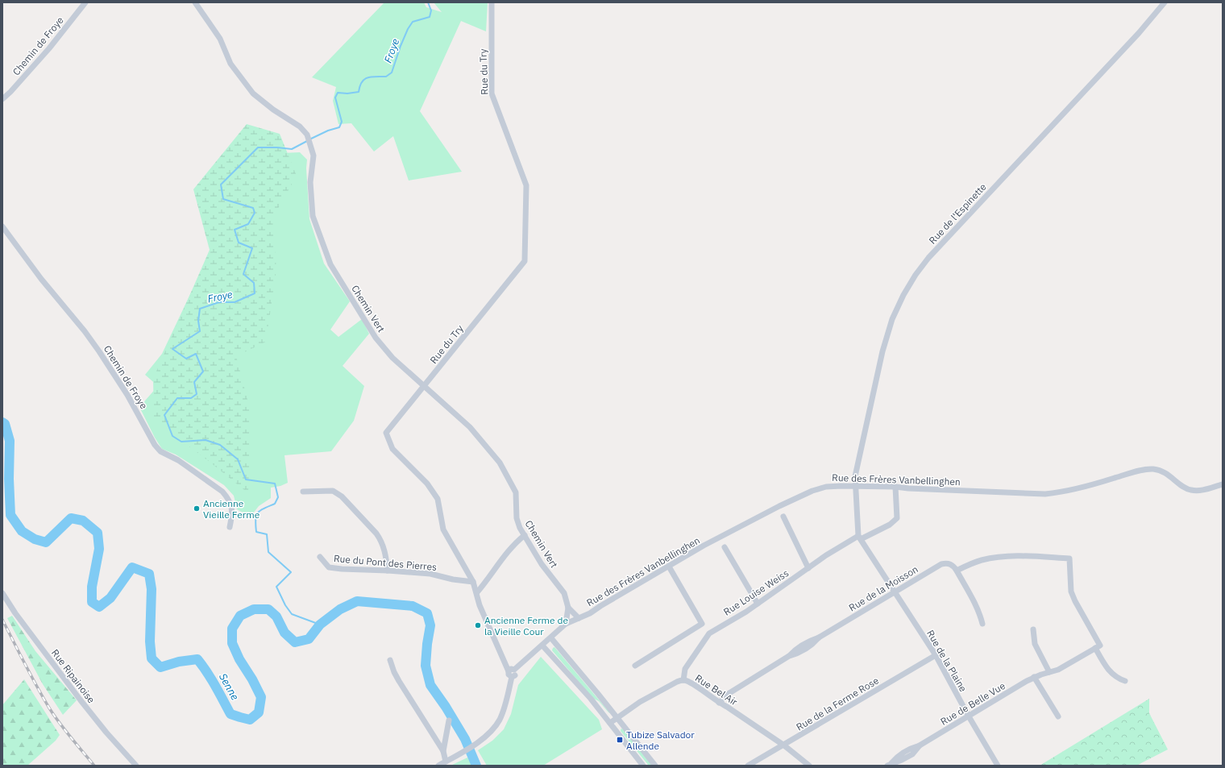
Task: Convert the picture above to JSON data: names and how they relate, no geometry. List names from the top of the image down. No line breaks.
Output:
{"streets":{"street":["Chemin de Froye","Rue du Try","Rue de l'Espinette","Chemin Vert","Rue des Frères Vanbellinghen","Rue du Pont des Pierres","Rue de la Moisson","Rue Louise Weiss","Rue de la Plaine","Rue Ripainoise","Rue Bel Air","Rue de la Ferme Rose","Rue de Belle Vue"]},"crossings":[["Rue du Try","Chemin Vert"],["Rue du Try","Rue des Frères Vanbellinghen"],["Rue du Try","Rue du Pont des Pierres"],["Rue de l'Espinette","Rue des Frères Vanbellinghen"],["Rue de l'Espinette","Rue Louise Weiss"],["Rue de l'Espinette","Rue de la Plaine"],["Chemin Vert","Rue des Frères Vanbellinghen"],["Rue des Frères Vanbellinghen","Rue Louise Weiss"],["Rue de la Moisson","Rue de la Plaine"],["Rue de la Moisson","Rue Bel Air"],["Rue Louise Weiss","Rue de la Plaine"],["Rue Louise Weiss","Rue Bel Air"],["Rue de la Plaine","Rue de la Ferme Rose"],["Rue de la Plaine","Rue de Belle Vue"],["Rue Bel Air","Rue de la Ferme Rose"]],"water":["Froye","Senne"],"places":{"other":["Ancienne Vieille Ferme","Ancienne Ferme de la Vieille Cour"],"transit":["Tubize Salvador Allende"]}}
